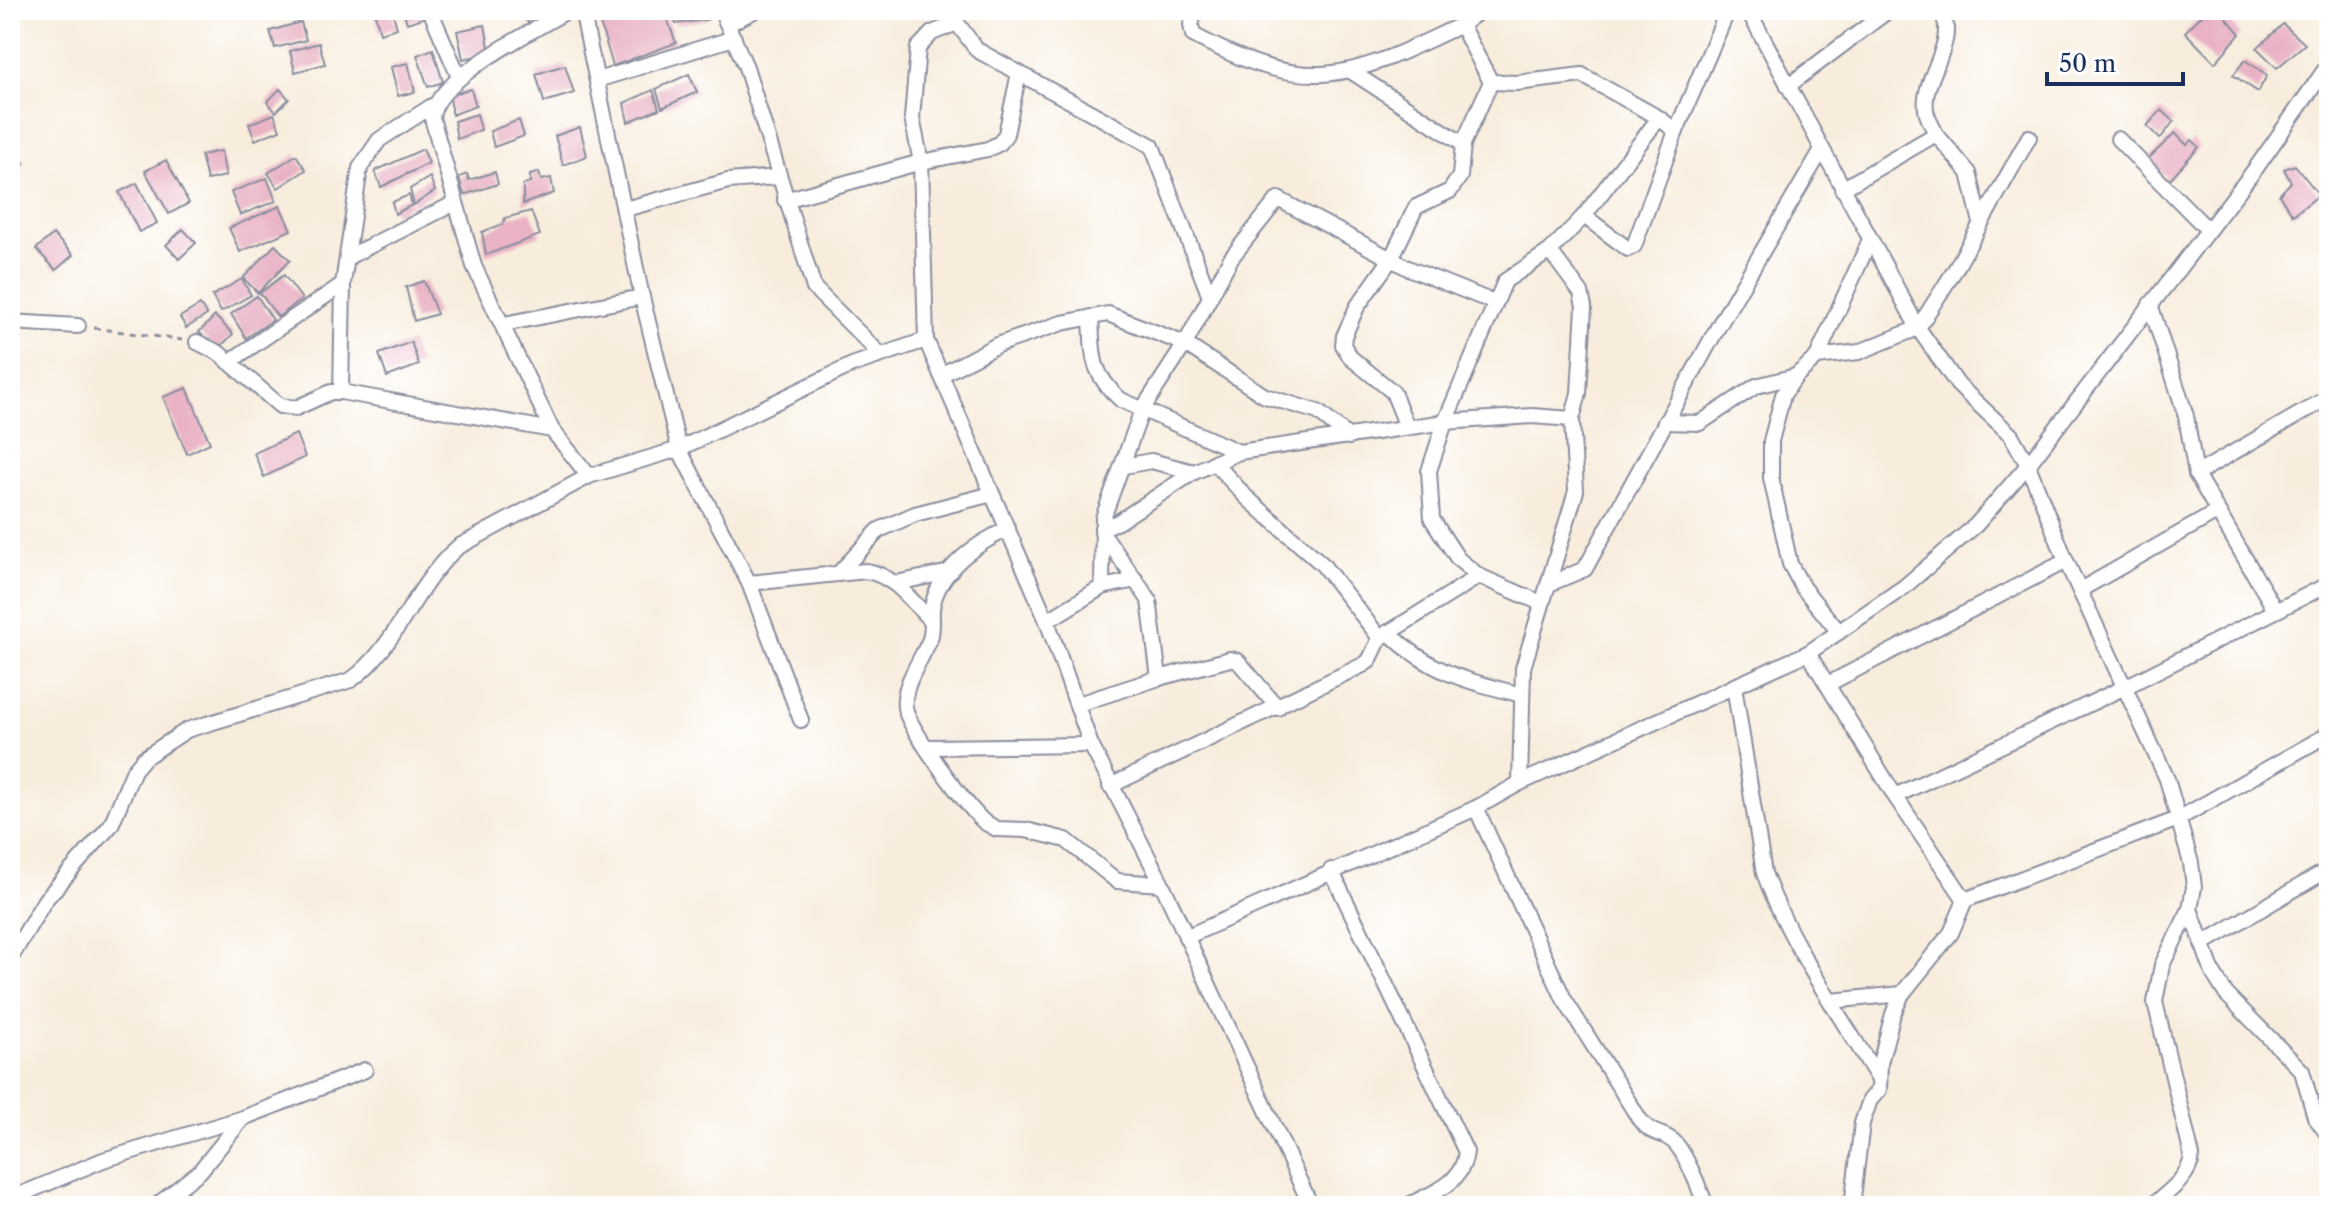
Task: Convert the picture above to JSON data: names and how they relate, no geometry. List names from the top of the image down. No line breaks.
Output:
{"scale_bar":"50 m"}
